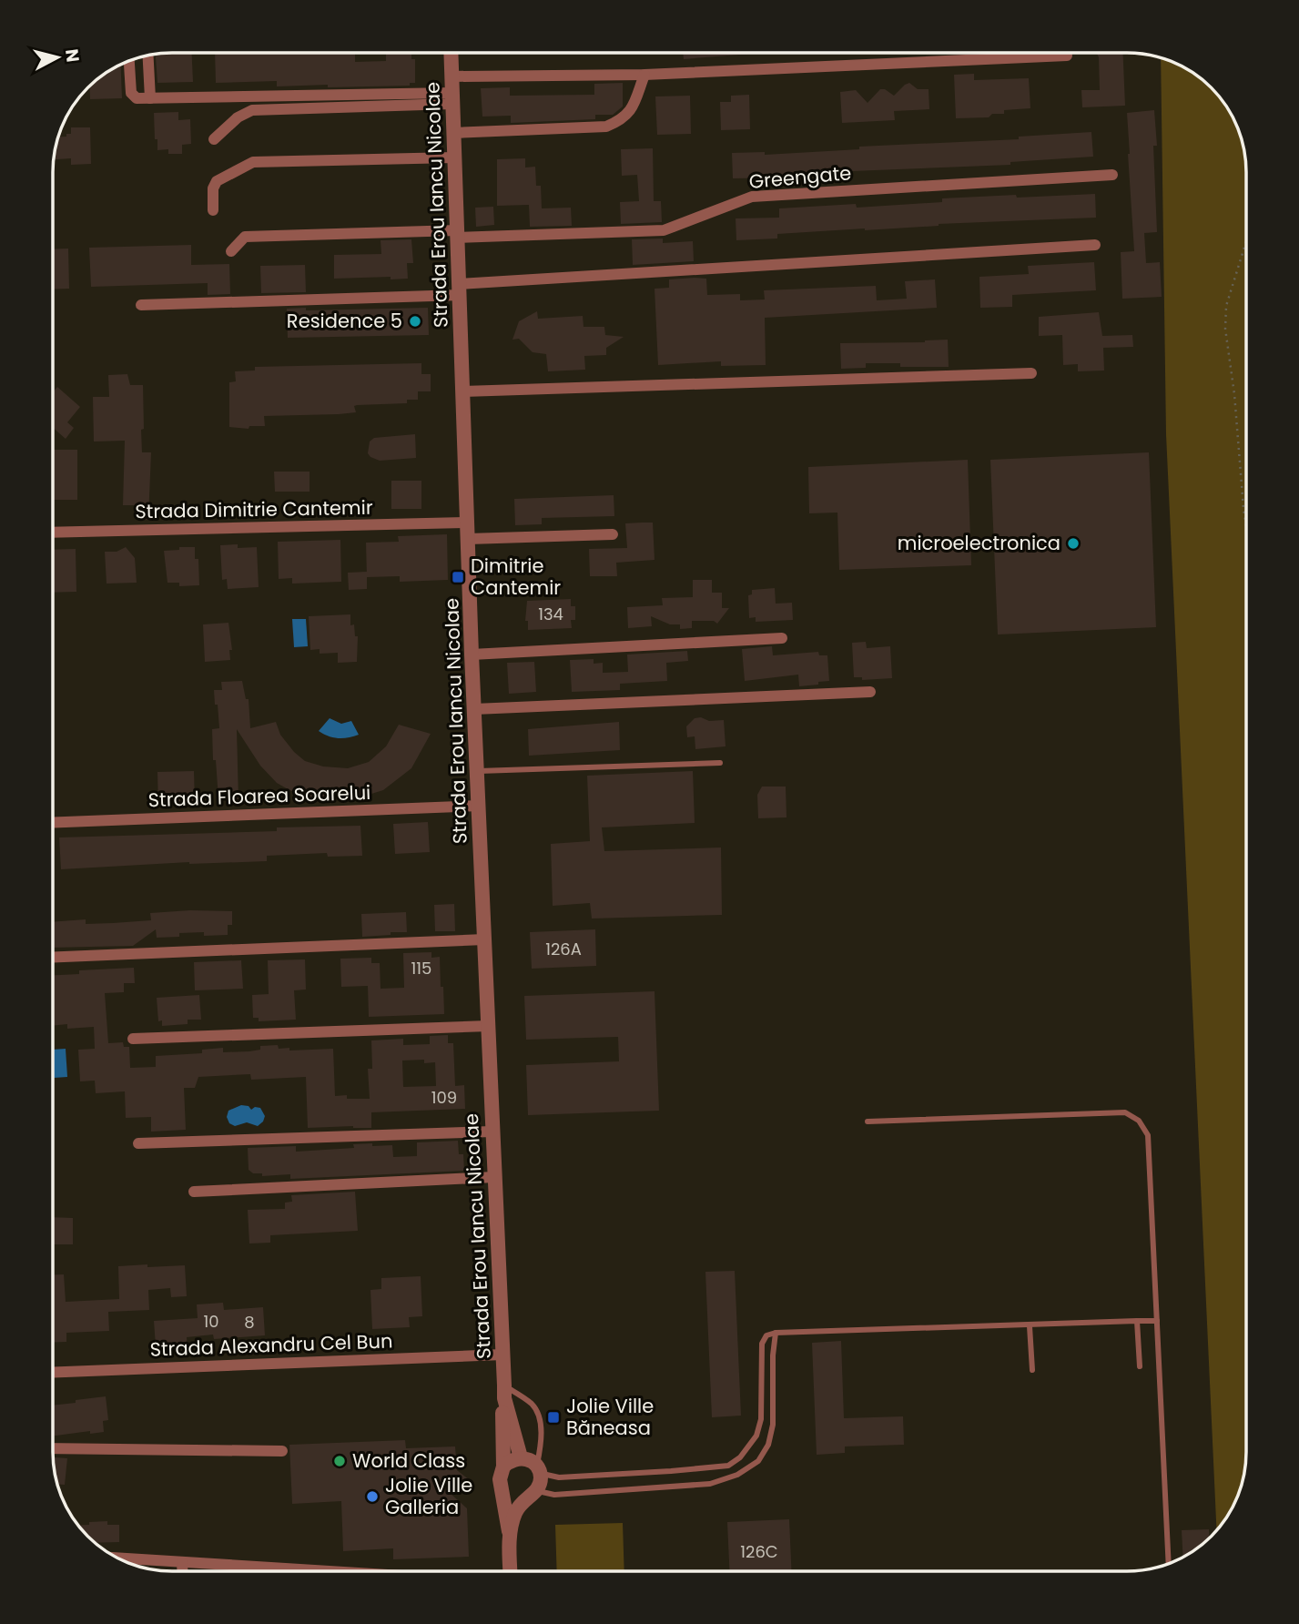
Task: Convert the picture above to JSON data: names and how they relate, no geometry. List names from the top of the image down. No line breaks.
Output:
{"streets":{"street":["Greengate","Strada Erou Iancu Nicolae","Strada Dimitrie Cantemir","Strada Floarea Soarelui","Strada Alexandru Cel Bun"]},"crossings":[["Greengate","Strada Erou Iancu Nicolae"],["Strada Erou Iancu Nicolae","Strada Dimitrie Cantemir"],["Strada Erou Iancu Nicolae","Strada Floarea Soarelui"],["Strada Erou Iancu Nicolae","Strada Alexandru Cel Bun"]],"places":{"other":["Residence 5","microelectronica","World Class","Jolie Ville Galleria"],"transit":["Dimitrie Cantemir","Jolie Ville Băneasa"]},"house_numbers":["134","126A","115","109","10","8","126C"],"north":"right"}
